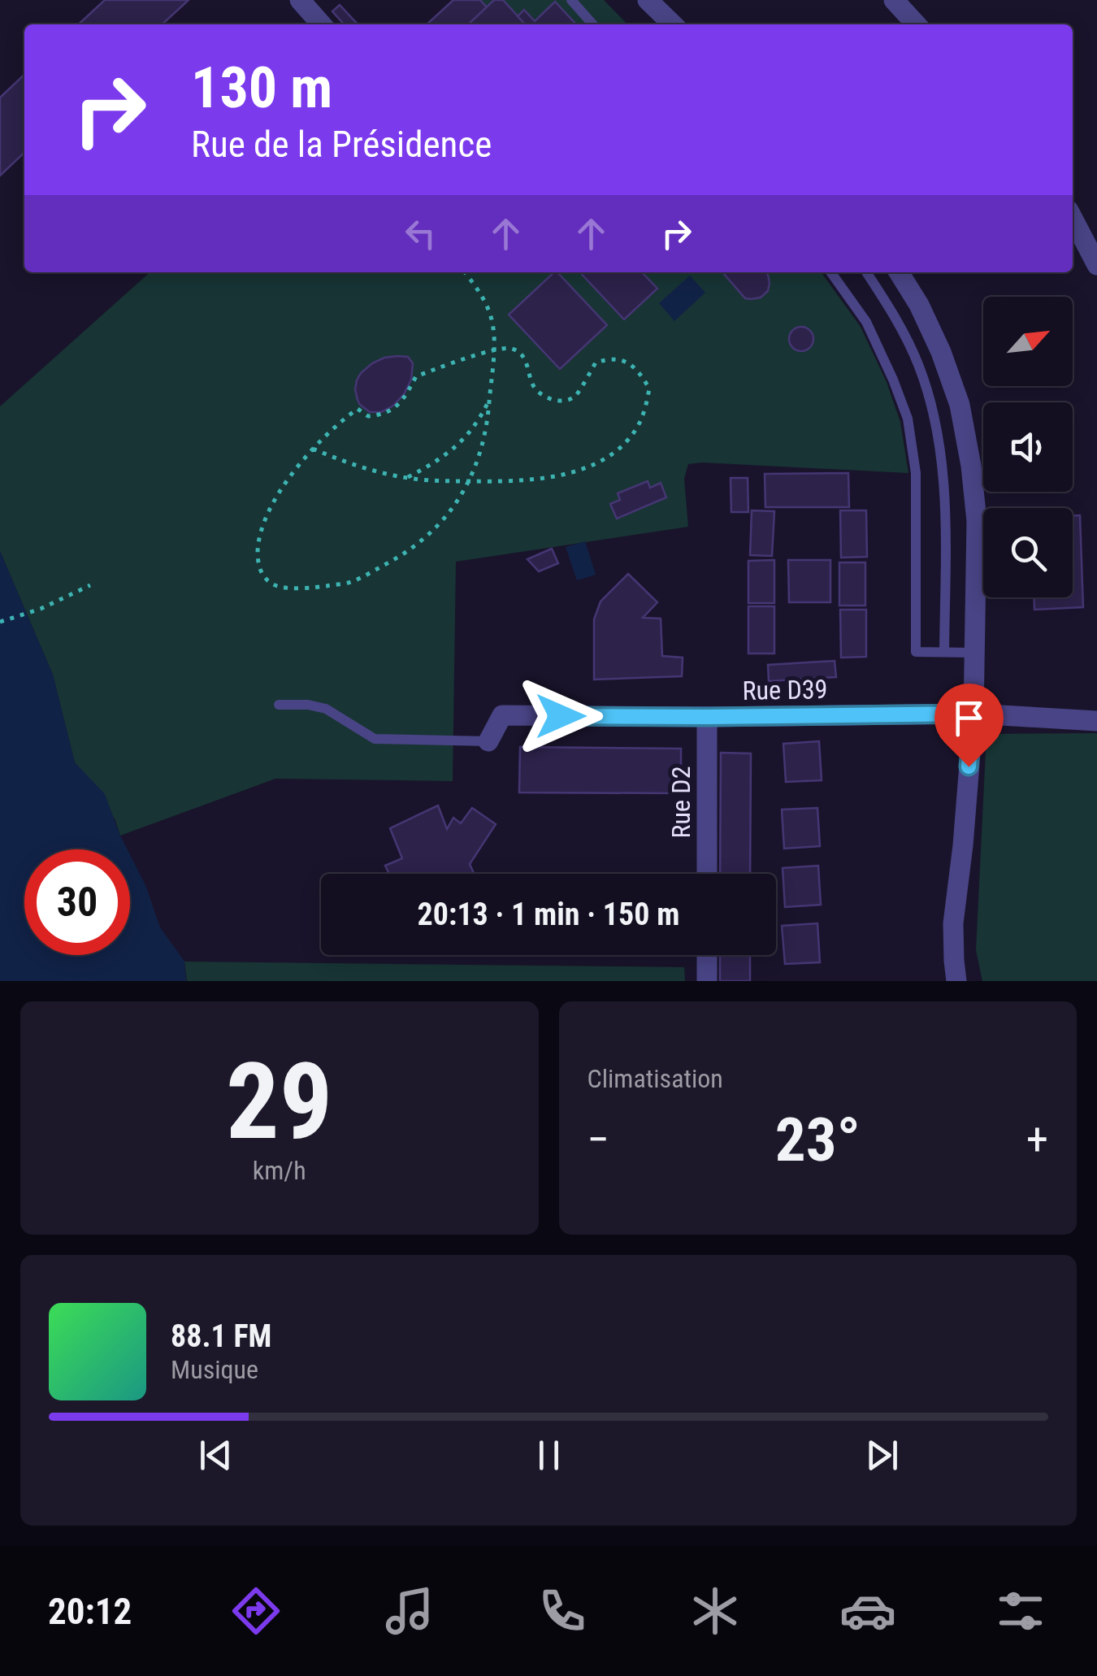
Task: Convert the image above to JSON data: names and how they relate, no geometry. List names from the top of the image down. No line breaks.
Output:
{"streets":{"street":["Rue D39","Rue D2"]},"crossings":[["Rue D39","Rue D2"]],"north":"top right","page":{"turn":["130 m","Rue de la Présidence"],"limit":"30","trip":"20:13 · 1 min · 150 m","tile":[["29","km/h"],"Climatisation"],"heat":["−","23°","+"],"song":["88.1 FM","Musique"],"tabs":"20:12"}}
